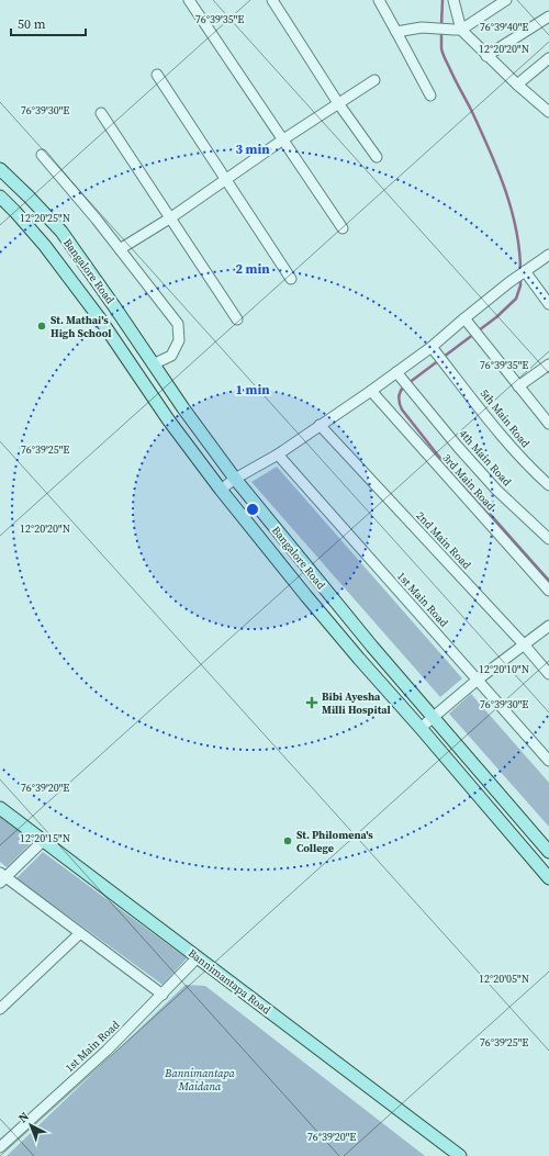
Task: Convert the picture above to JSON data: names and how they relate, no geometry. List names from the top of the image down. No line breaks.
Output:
{"streets":{"main road":["Bangalore Road","Bannimantapa Road"],"street":["5th Main Road","4th Main Road","3rd Main Road","2nd Main Road","1st Main Road"]},"crossings":[["1st Main Road","Bannimantapa Road"]],"parks":["Bannimantapa Maidana"],"places":{"other":["St. Mathai's High School","St. Philomena's College"],"health":["Bibi Ayesha Milli Hospital"]},"scale_bar":"50 m","north":"top left","coordinates":["76°39'35\"E","76°39'40\"E","12°20'20\"N","76°39'30\"E","12°20'25\"N","76°39'25\"E","12°20'10\"N","76°39'20\"E","12°20'15\"N","12°20'05\"N"],"rings":["3 min","2 min","1 min"]}
